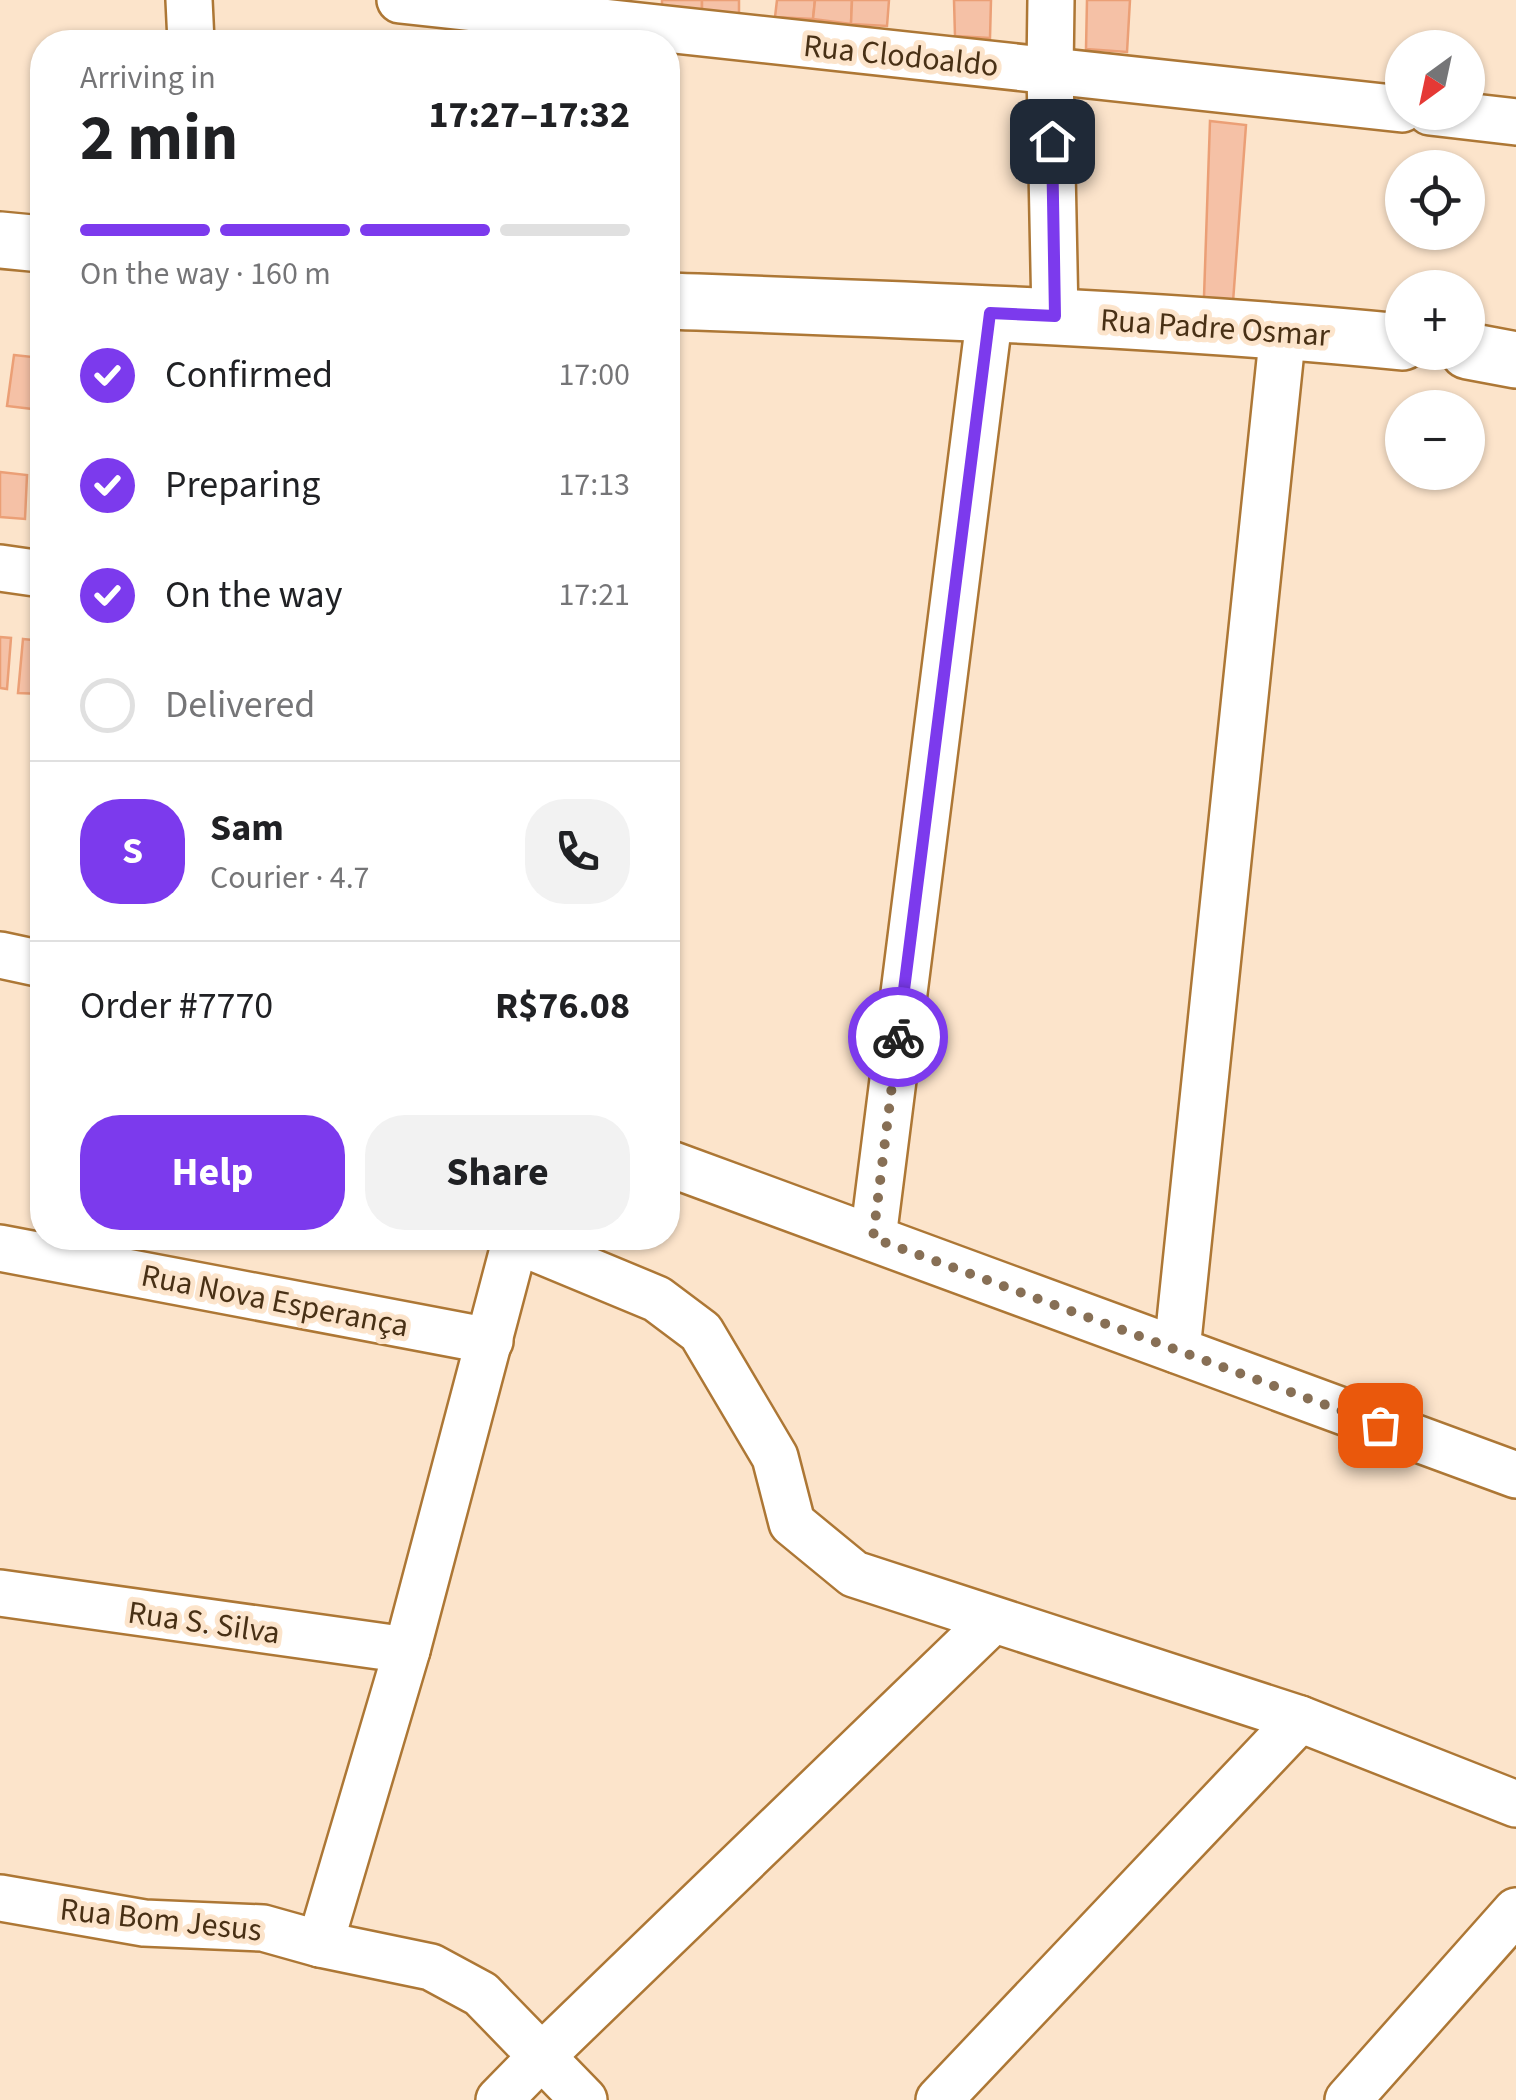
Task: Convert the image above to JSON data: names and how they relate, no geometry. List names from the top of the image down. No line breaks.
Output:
{"streets":{"street":["Rua Clodoaldo","Rua Padre Osmar","Rua Nova Esperança","Rua S. Silva","Rua Bom Jesus"]},"north":"bottom left","page":{"map_buttons":["+","−"],"heading":["2 min","Arriving in","17:27–17:32"],"panel":["Sam","Courier · 4.7","Order #7770","R$76.08"],"bar":"On the way · 160 m","list":[["Confirmed","17:00"],["Preparing","17:13"],["On the way","17:21"],"Delivered"],"round":"S","buttons":["Help","Share"]}}
